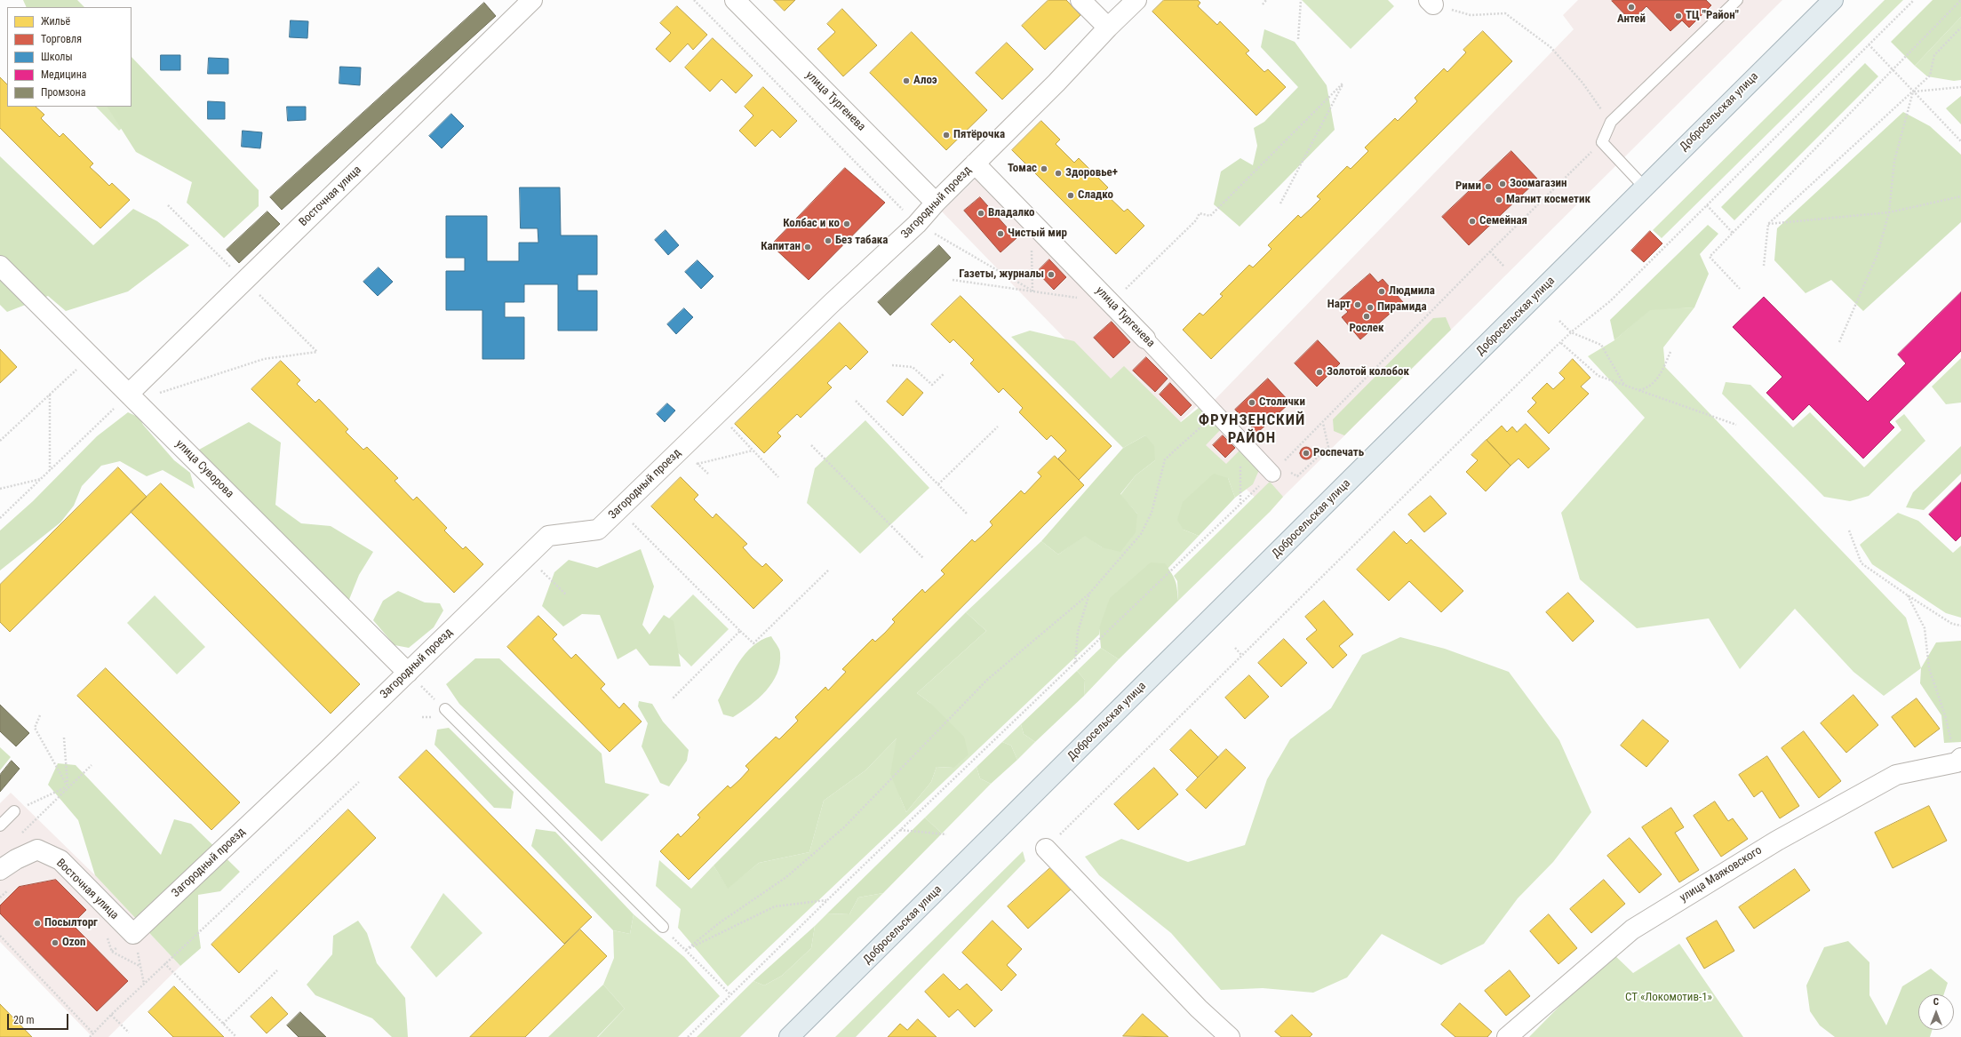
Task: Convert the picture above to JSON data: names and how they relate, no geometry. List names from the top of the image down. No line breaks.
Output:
{"streets":{"main road":["Добросельская улица"],"street":["улица Тургенева","Восточная улица","Загородный проезд","улица Суворова","улица Маяковского"]},"crossings":[["улица Тургенева","Загородный проезд"],["Восточная улица","Загородный проезд"],["Восточная улица","улица Суворова"],["Загородный проезд","улица Суворова"]],"districts":["ФРУНЗЕНСКИЙ РАЙОН"],"parks":["СТ «Локомотив-1»"],"places":["Антей","ТЦ \"Район\"","Алоэ","Пятёрочка","Томас","Здоровье+","Зоомагазин","Рими","Сладко","Магнит косметик","Владалко","Семейная","Колбас и ко","Чистый мир","Без табака","Капитан","Газеты, журналы","Людмила","Нарт","Пирамида","Рослек","Золотой колобок","Столички","Роспечать","Посылторг","Ozon"],"legend":["Жильё","Торговля","Школы","Медицина","Промзона"],"scale_bar":"20 m","north":"top"}
